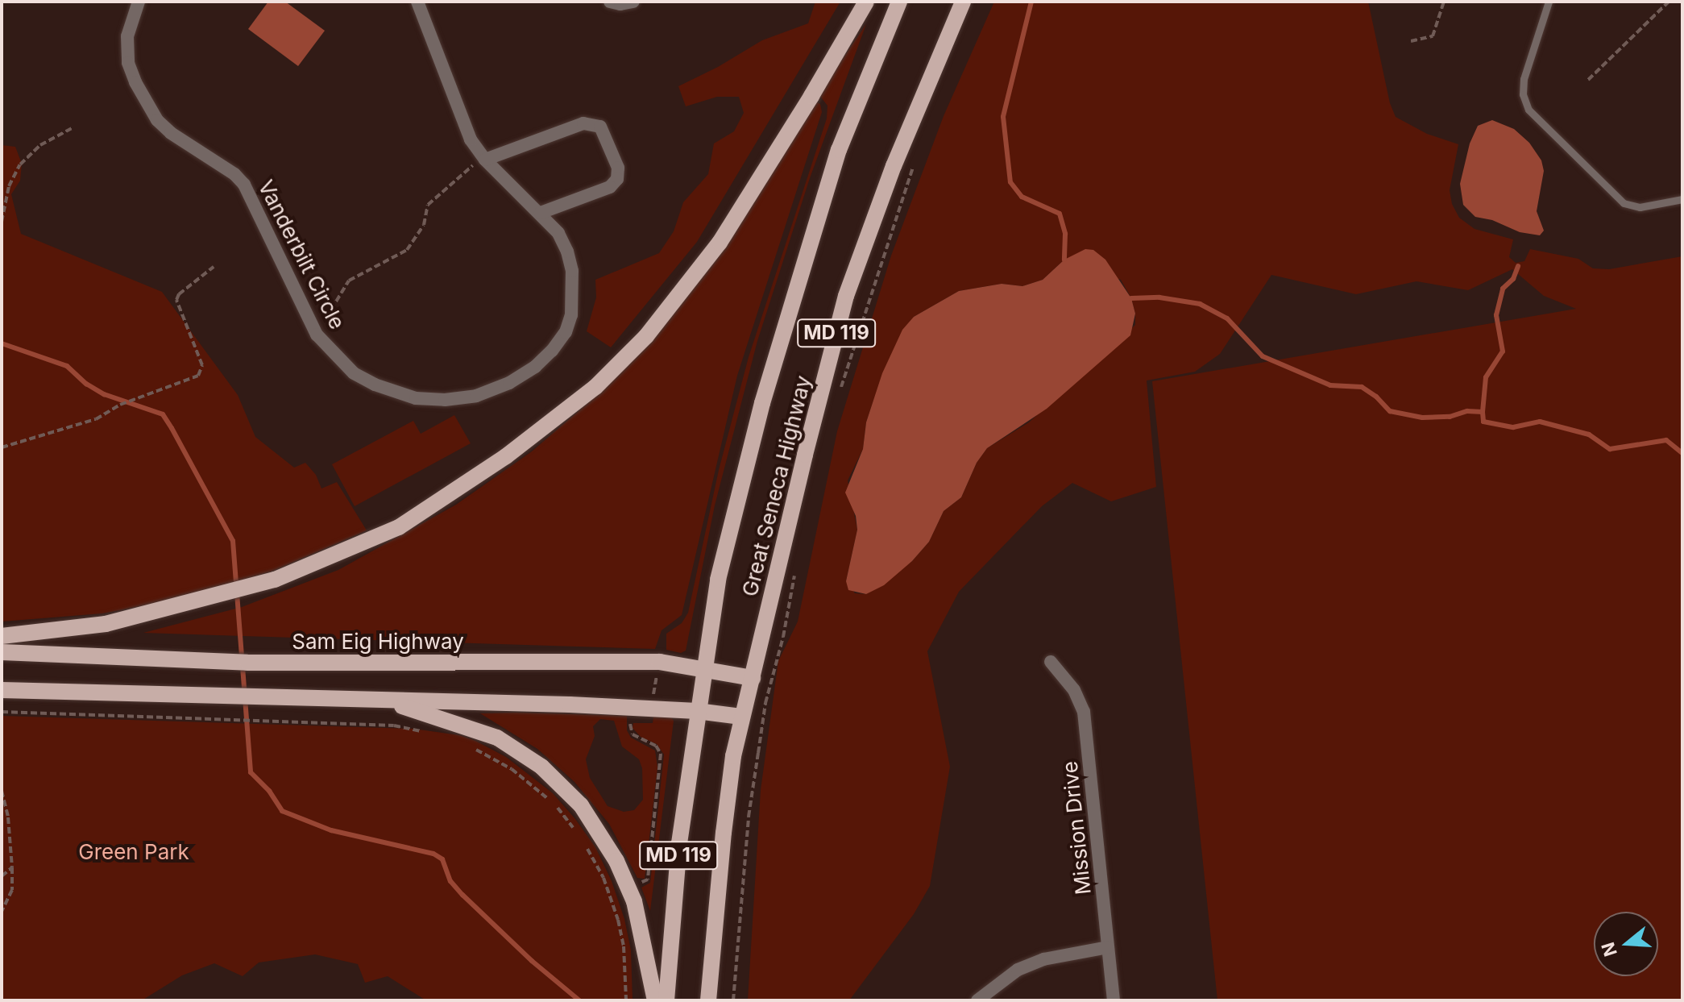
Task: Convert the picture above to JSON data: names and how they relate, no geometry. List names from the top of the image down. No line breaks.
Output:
{"streets":{"main road":["MD 119","Great Seneca Highway","Sam Eig Highway"],"street":["Vanderbilt Circle","Mission Drive"]},"crossings":[["Great Seneca Highway","Sam Eig Highway"]],"parks":["Green Park"],"north":"left"}
